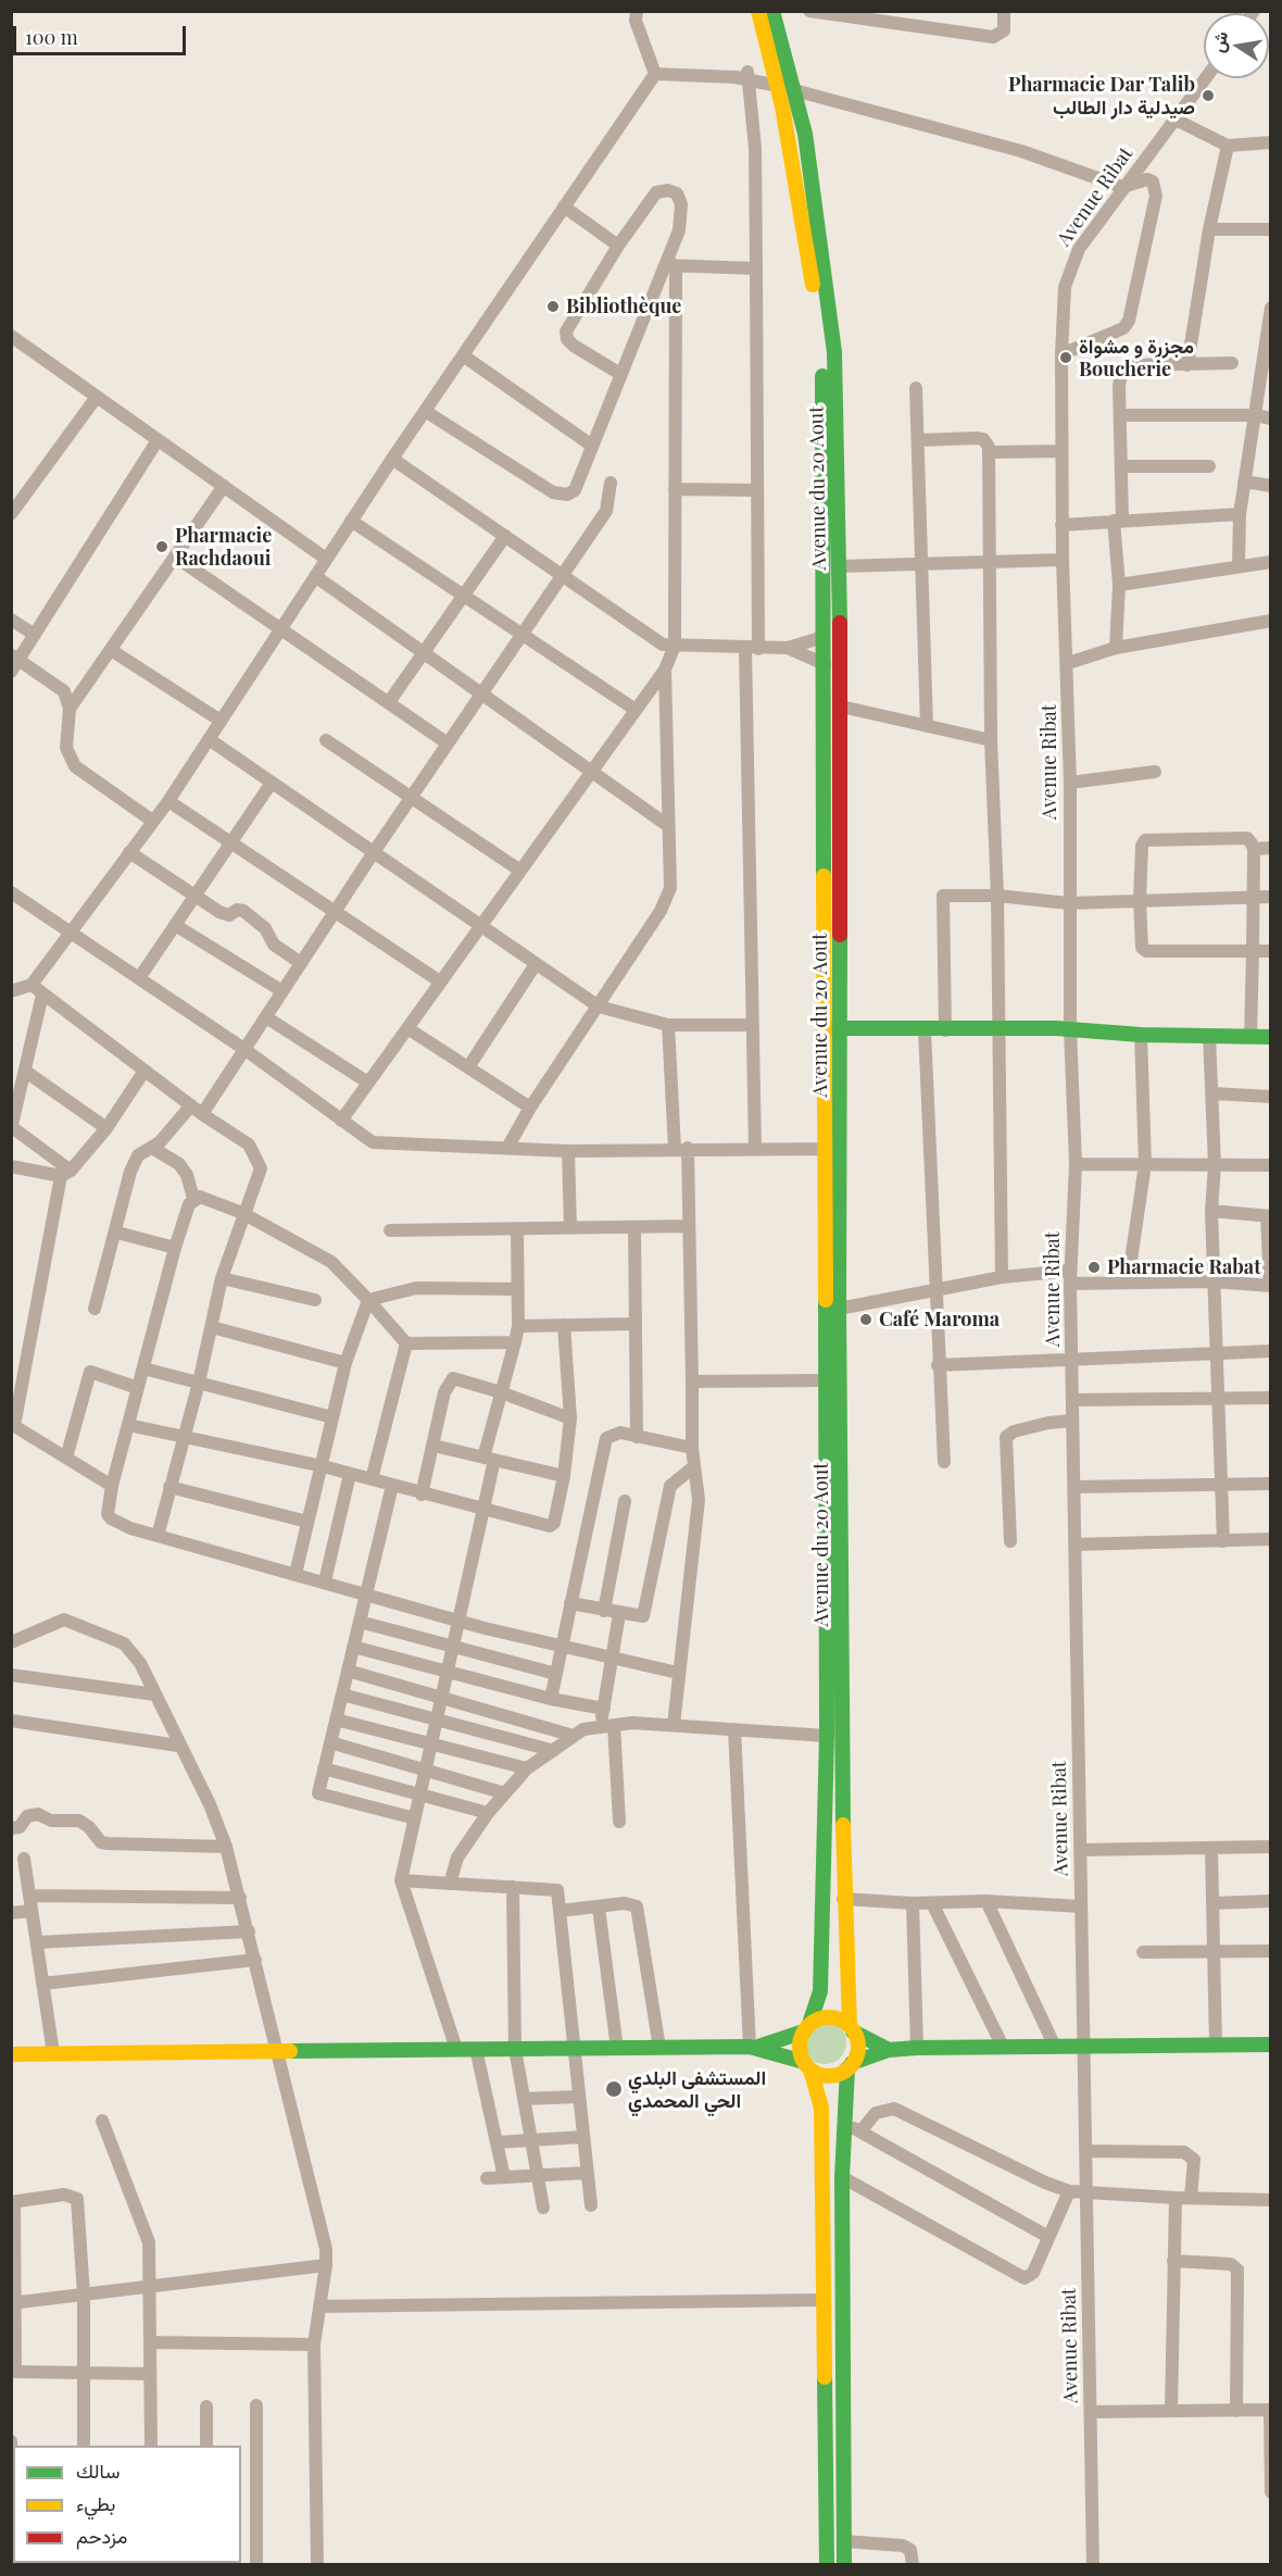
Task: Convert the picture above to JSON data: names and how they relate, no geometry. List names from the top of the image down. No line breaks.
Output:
{"streets":{"main road":["Avenue du 20 Aout"],"street":["Avenue Ribat"]},"places":["Pharmacie Dar Talib صيدلية دار الطالب","Bibliothèque","مجزرة و مشواة Boucherie","Pharmacie Rachdaoui","Pharmacie Rabat","Café Maroma","المستشفى البلدي الحي المحمدي"],"legend":["سالك","بطيء","مزدحم"],"scale_bar":"100 m","north":"left"}
